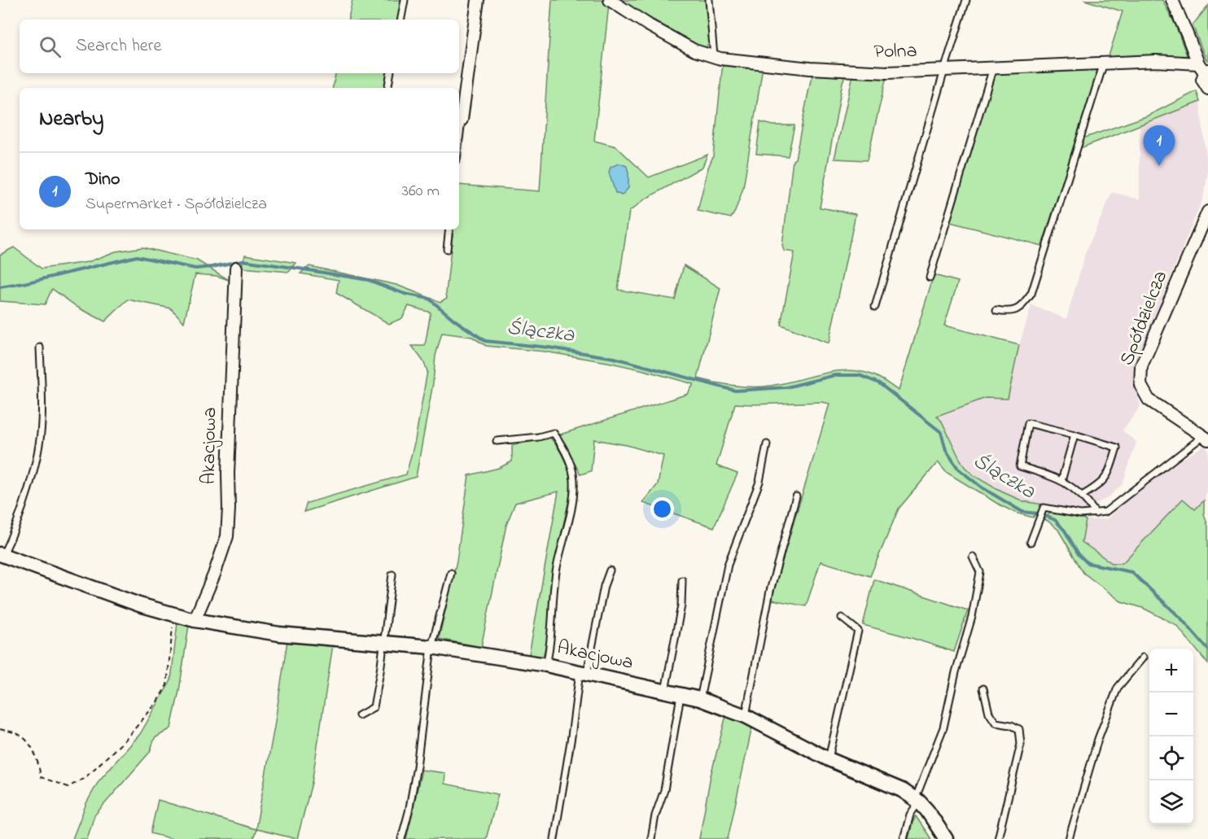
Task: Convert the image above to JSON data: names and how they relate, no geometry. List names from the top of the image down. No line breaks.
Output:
{"streets":{"street":["Polna","Spółdzielcza","Akacjowa"]},"water":["Ślączka"],"page":{"search":"Search here","heading":"Nearby","pins":"1","list":[{"mark":"1","name":"Dino","note":"Supermarket · Spółdzielcza","value":"360 m"}],"map_buttons":["+","−"]}}
